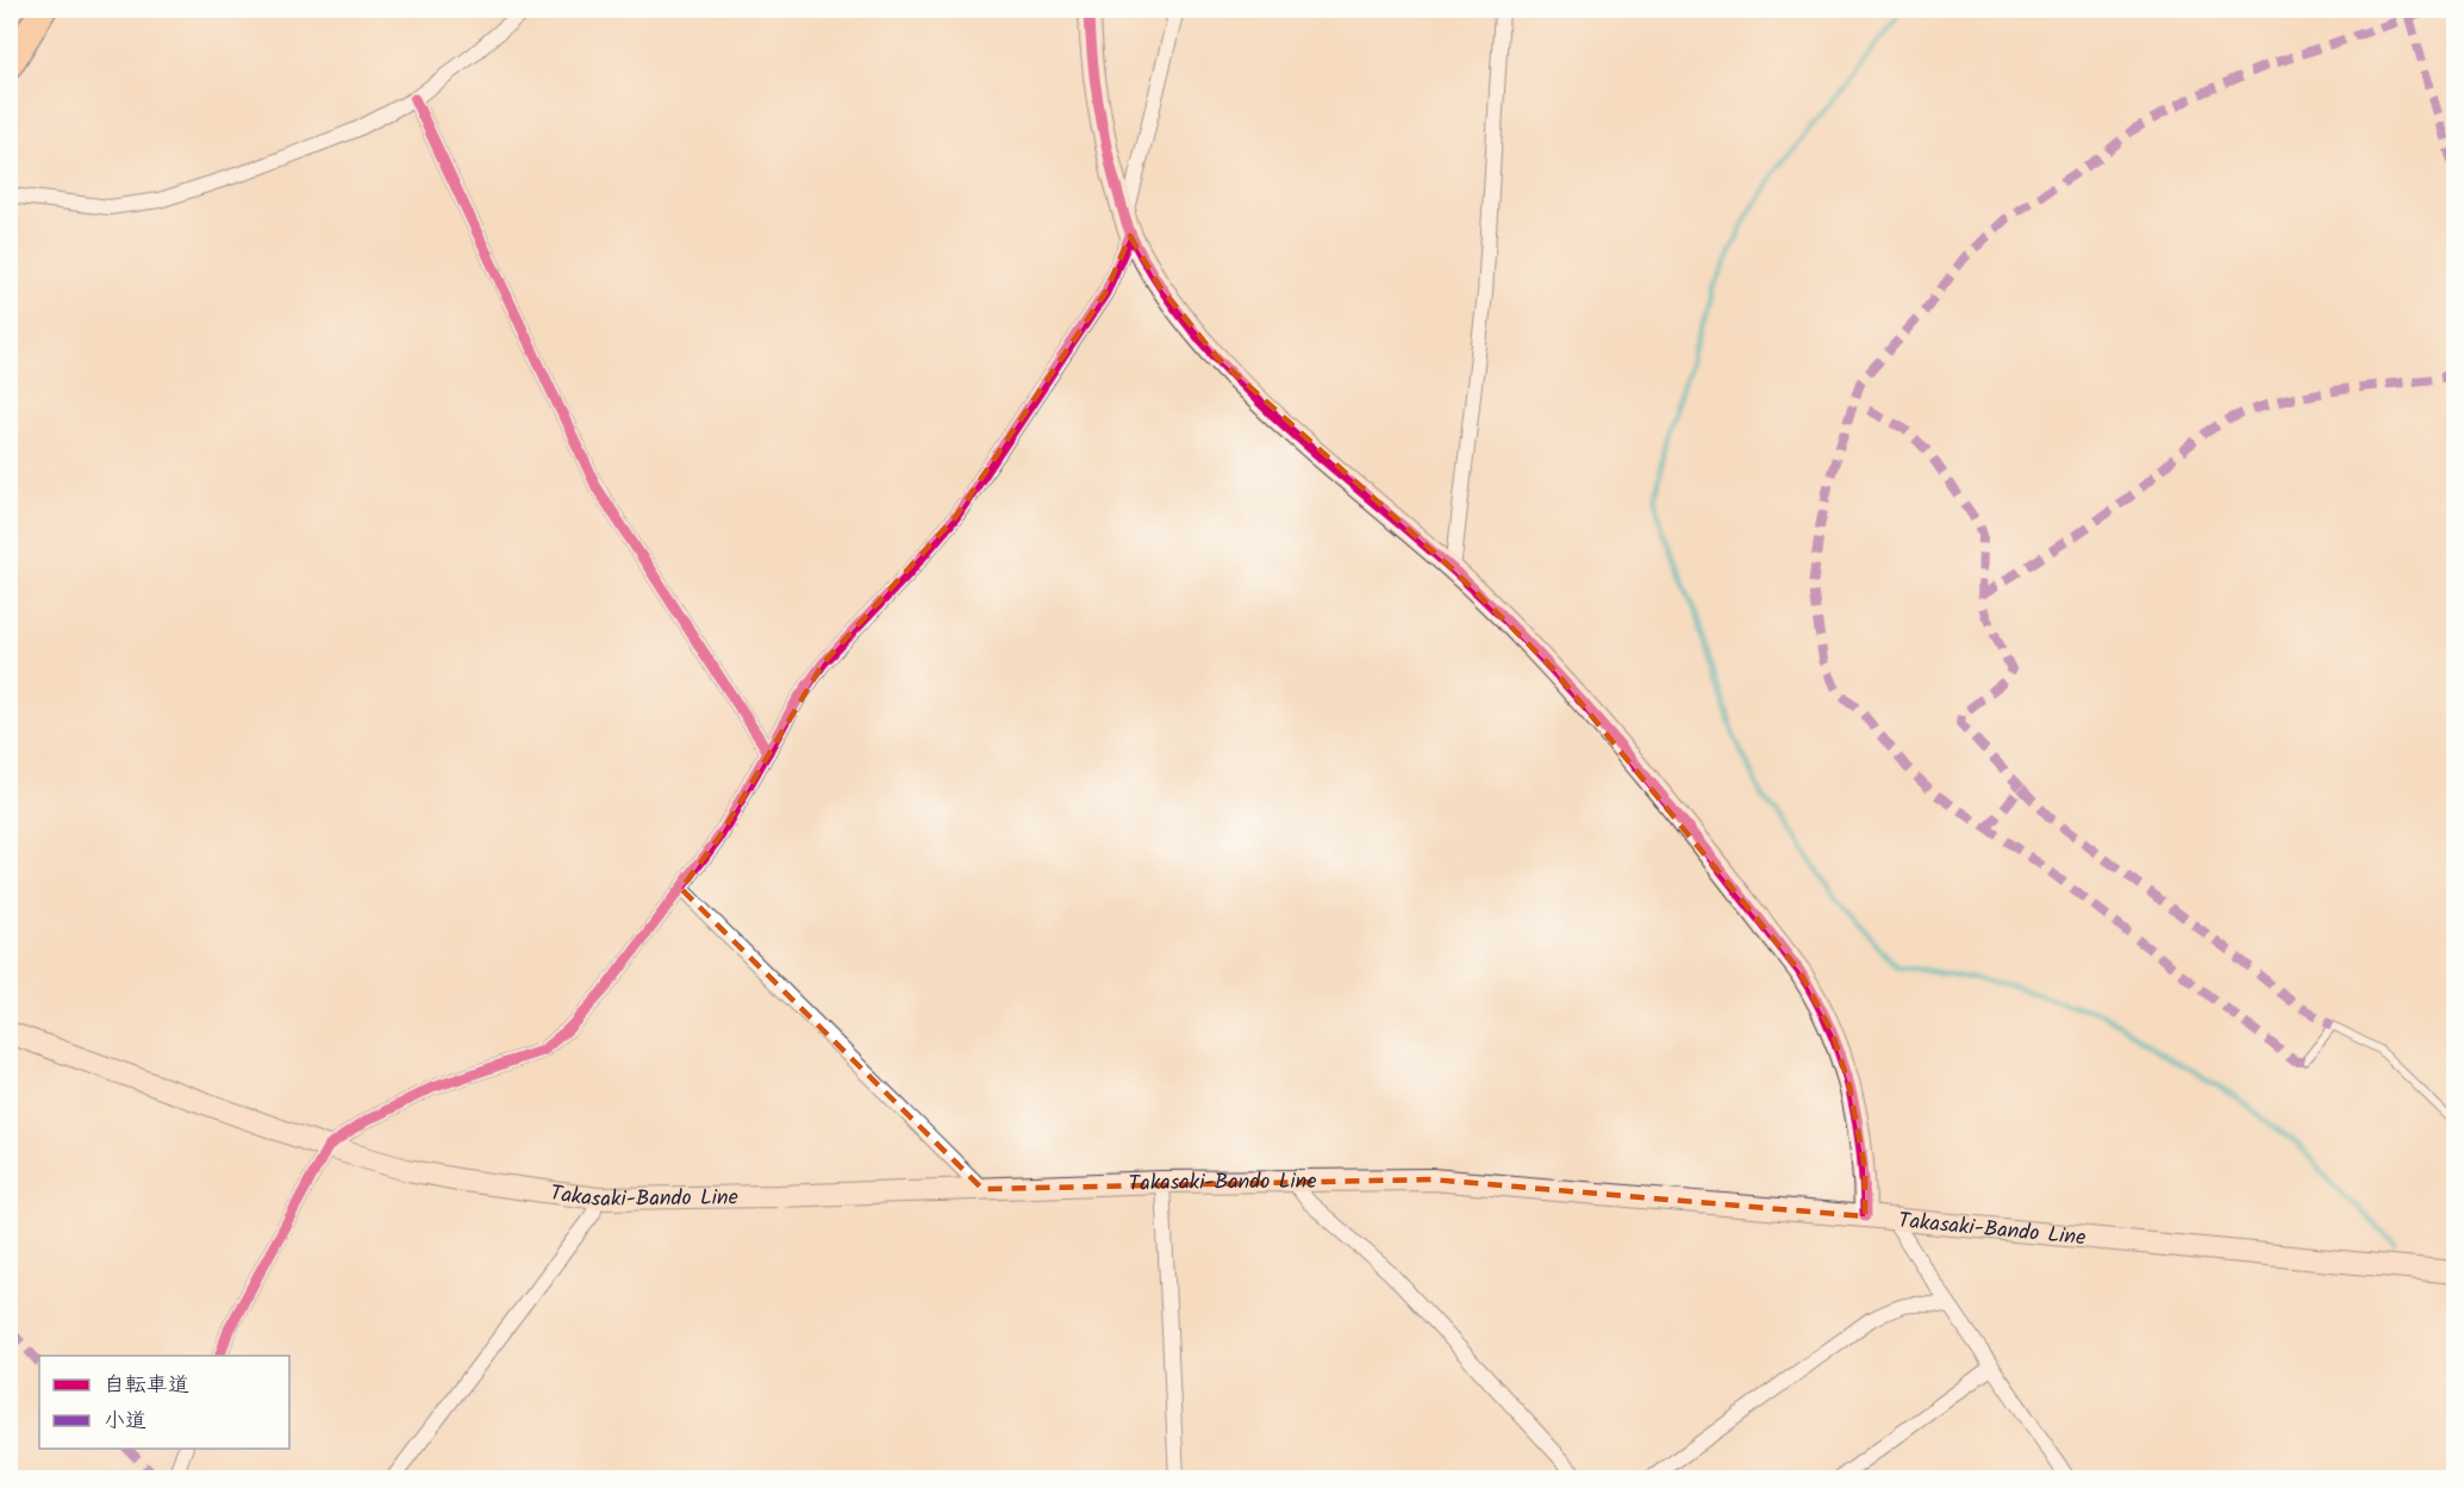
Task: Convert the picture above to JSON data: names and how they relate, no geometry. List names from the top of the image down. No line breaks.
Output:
{"streets":{"main road":["Takasaki-Bando Line"]},"legend":["自転車道","小道"]}
